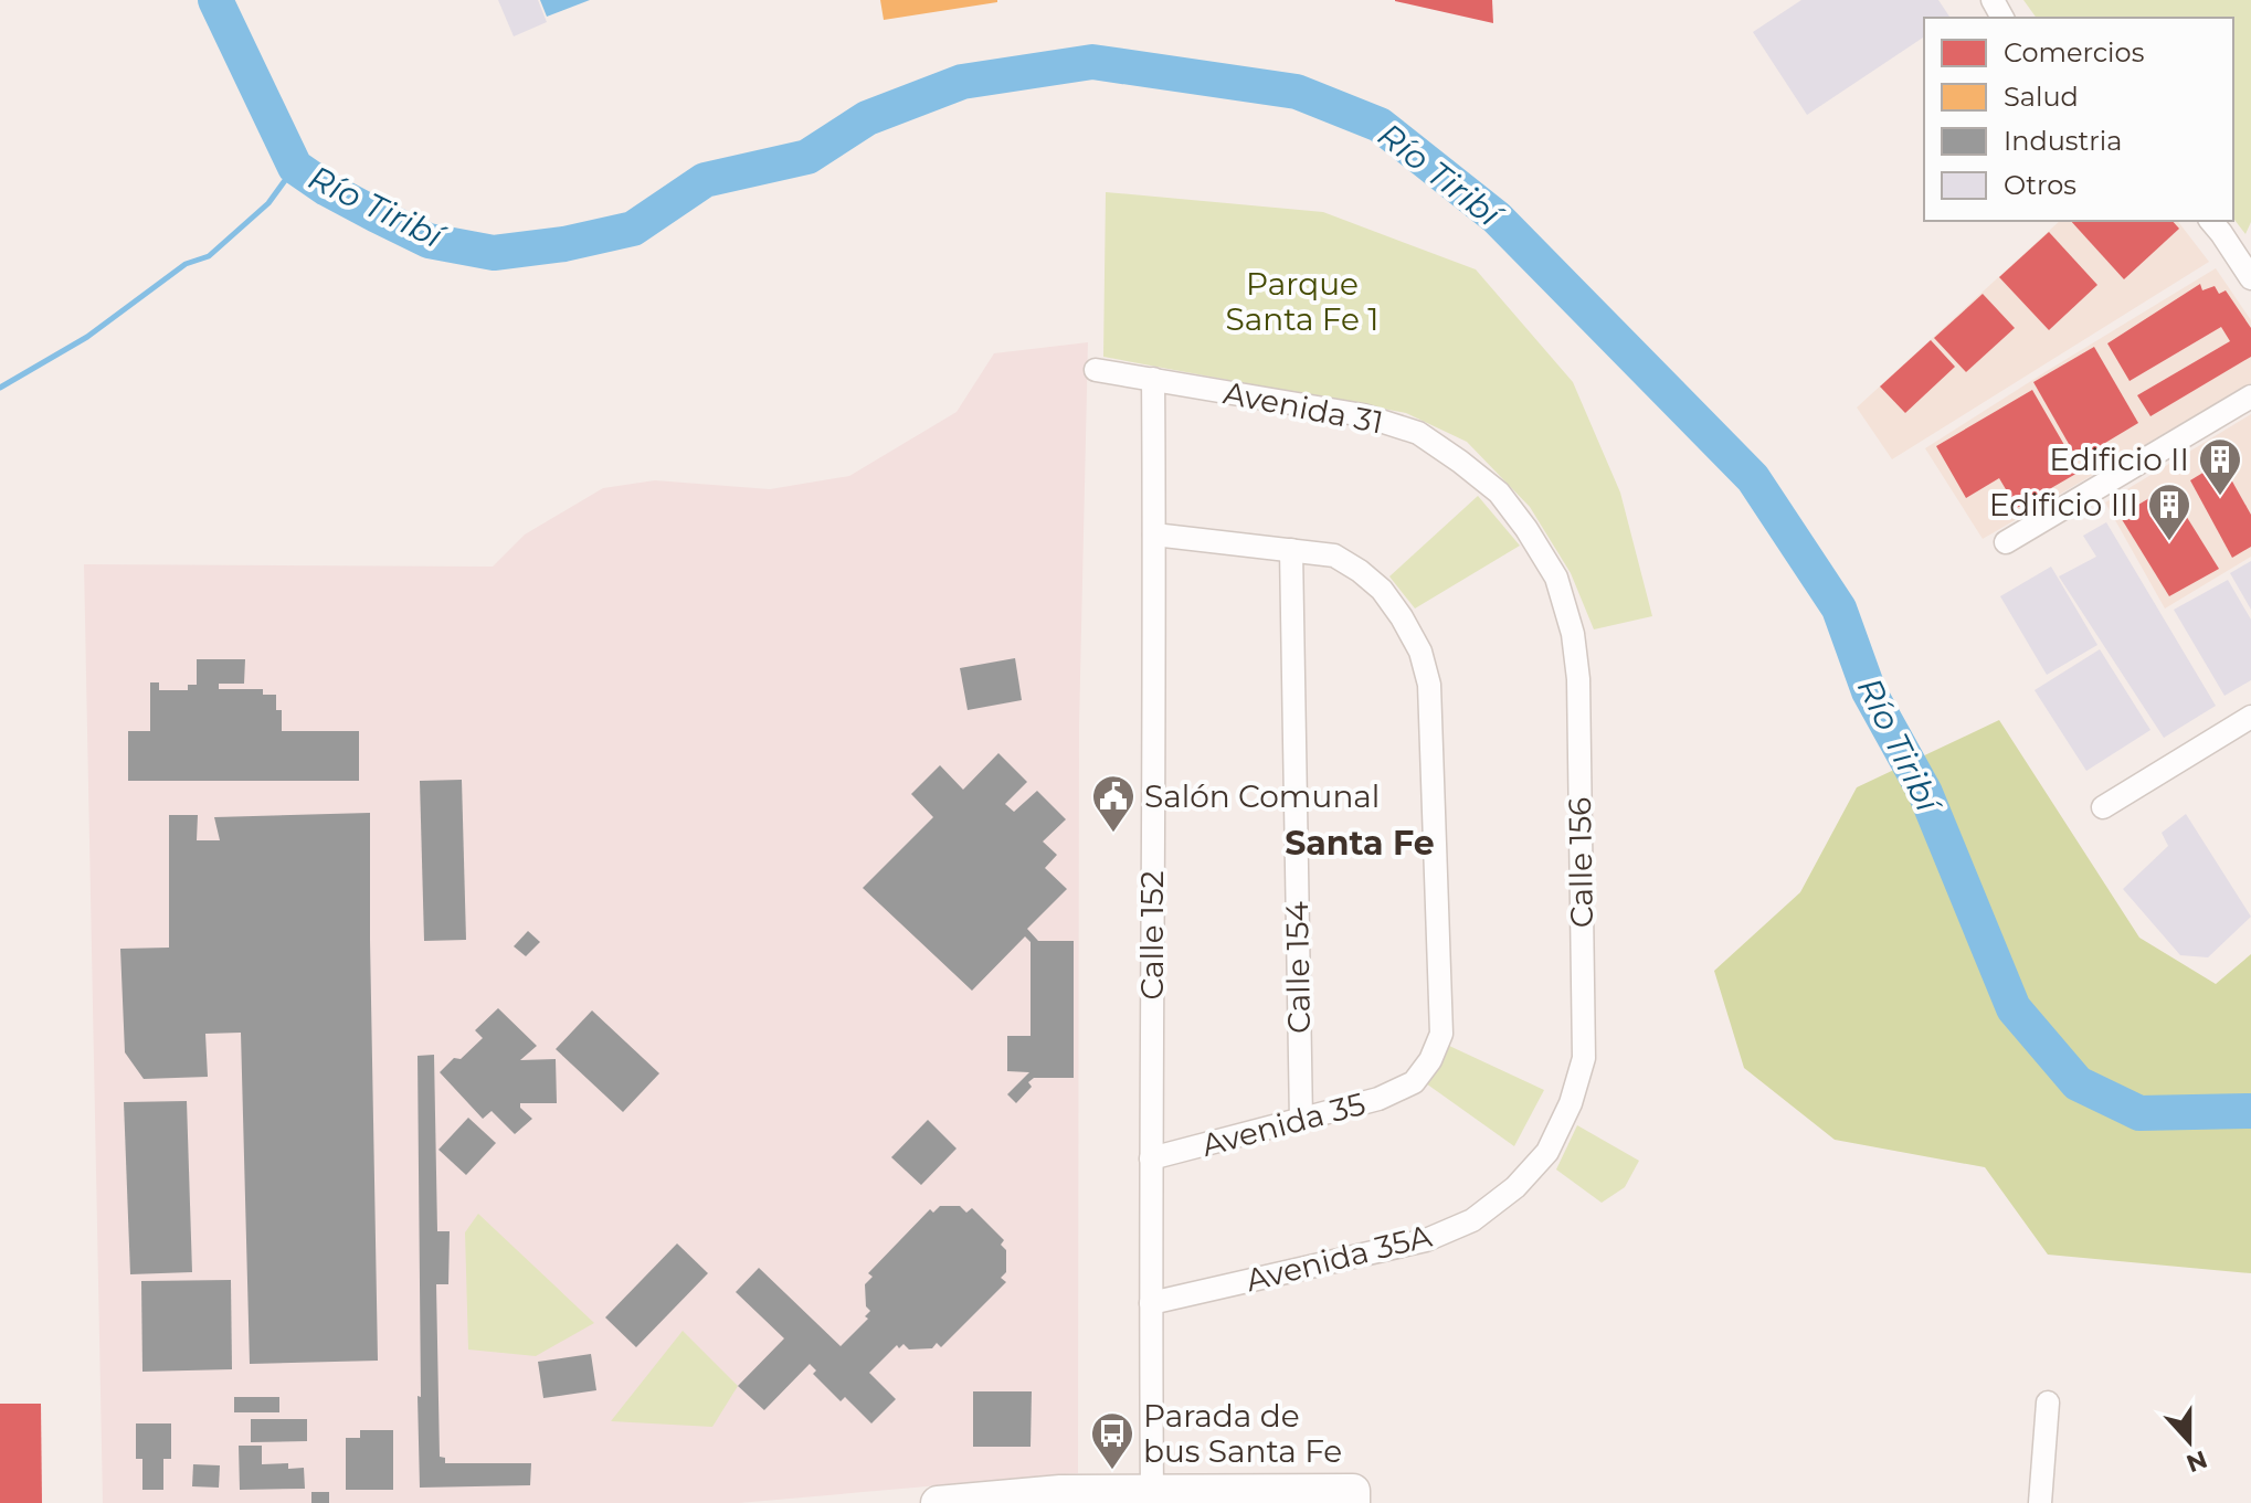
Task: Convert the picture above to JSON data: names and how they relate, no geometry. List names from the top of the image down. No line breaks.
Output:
{"streets":{"street":["Avenida 31","Calle 156","Calle 152","Calle 154","Avenida 35","Avenida 35A"]},"crossings":[["Avenida 31","Calle 156"],["Avenida 31","Calle 152"],["Calle 156","Avenida 35A"],["Calle 152","Avenida 35"],["Calle 152","Avenida 35A"],["Calle 154","Avenida 35"]],"districts":["Santa Fe"],"water":["Río Tiribí"],"parks":["Parque Santa Fe 1"],"places":{"building":["Edificio II","Edificio III"],"public building":["Salón Comunal"],"bus stop":["Parada de bus Santa Fe"]},"legend":["Comercios","Salud","Industria","Otros"],"north":"bottom"}
